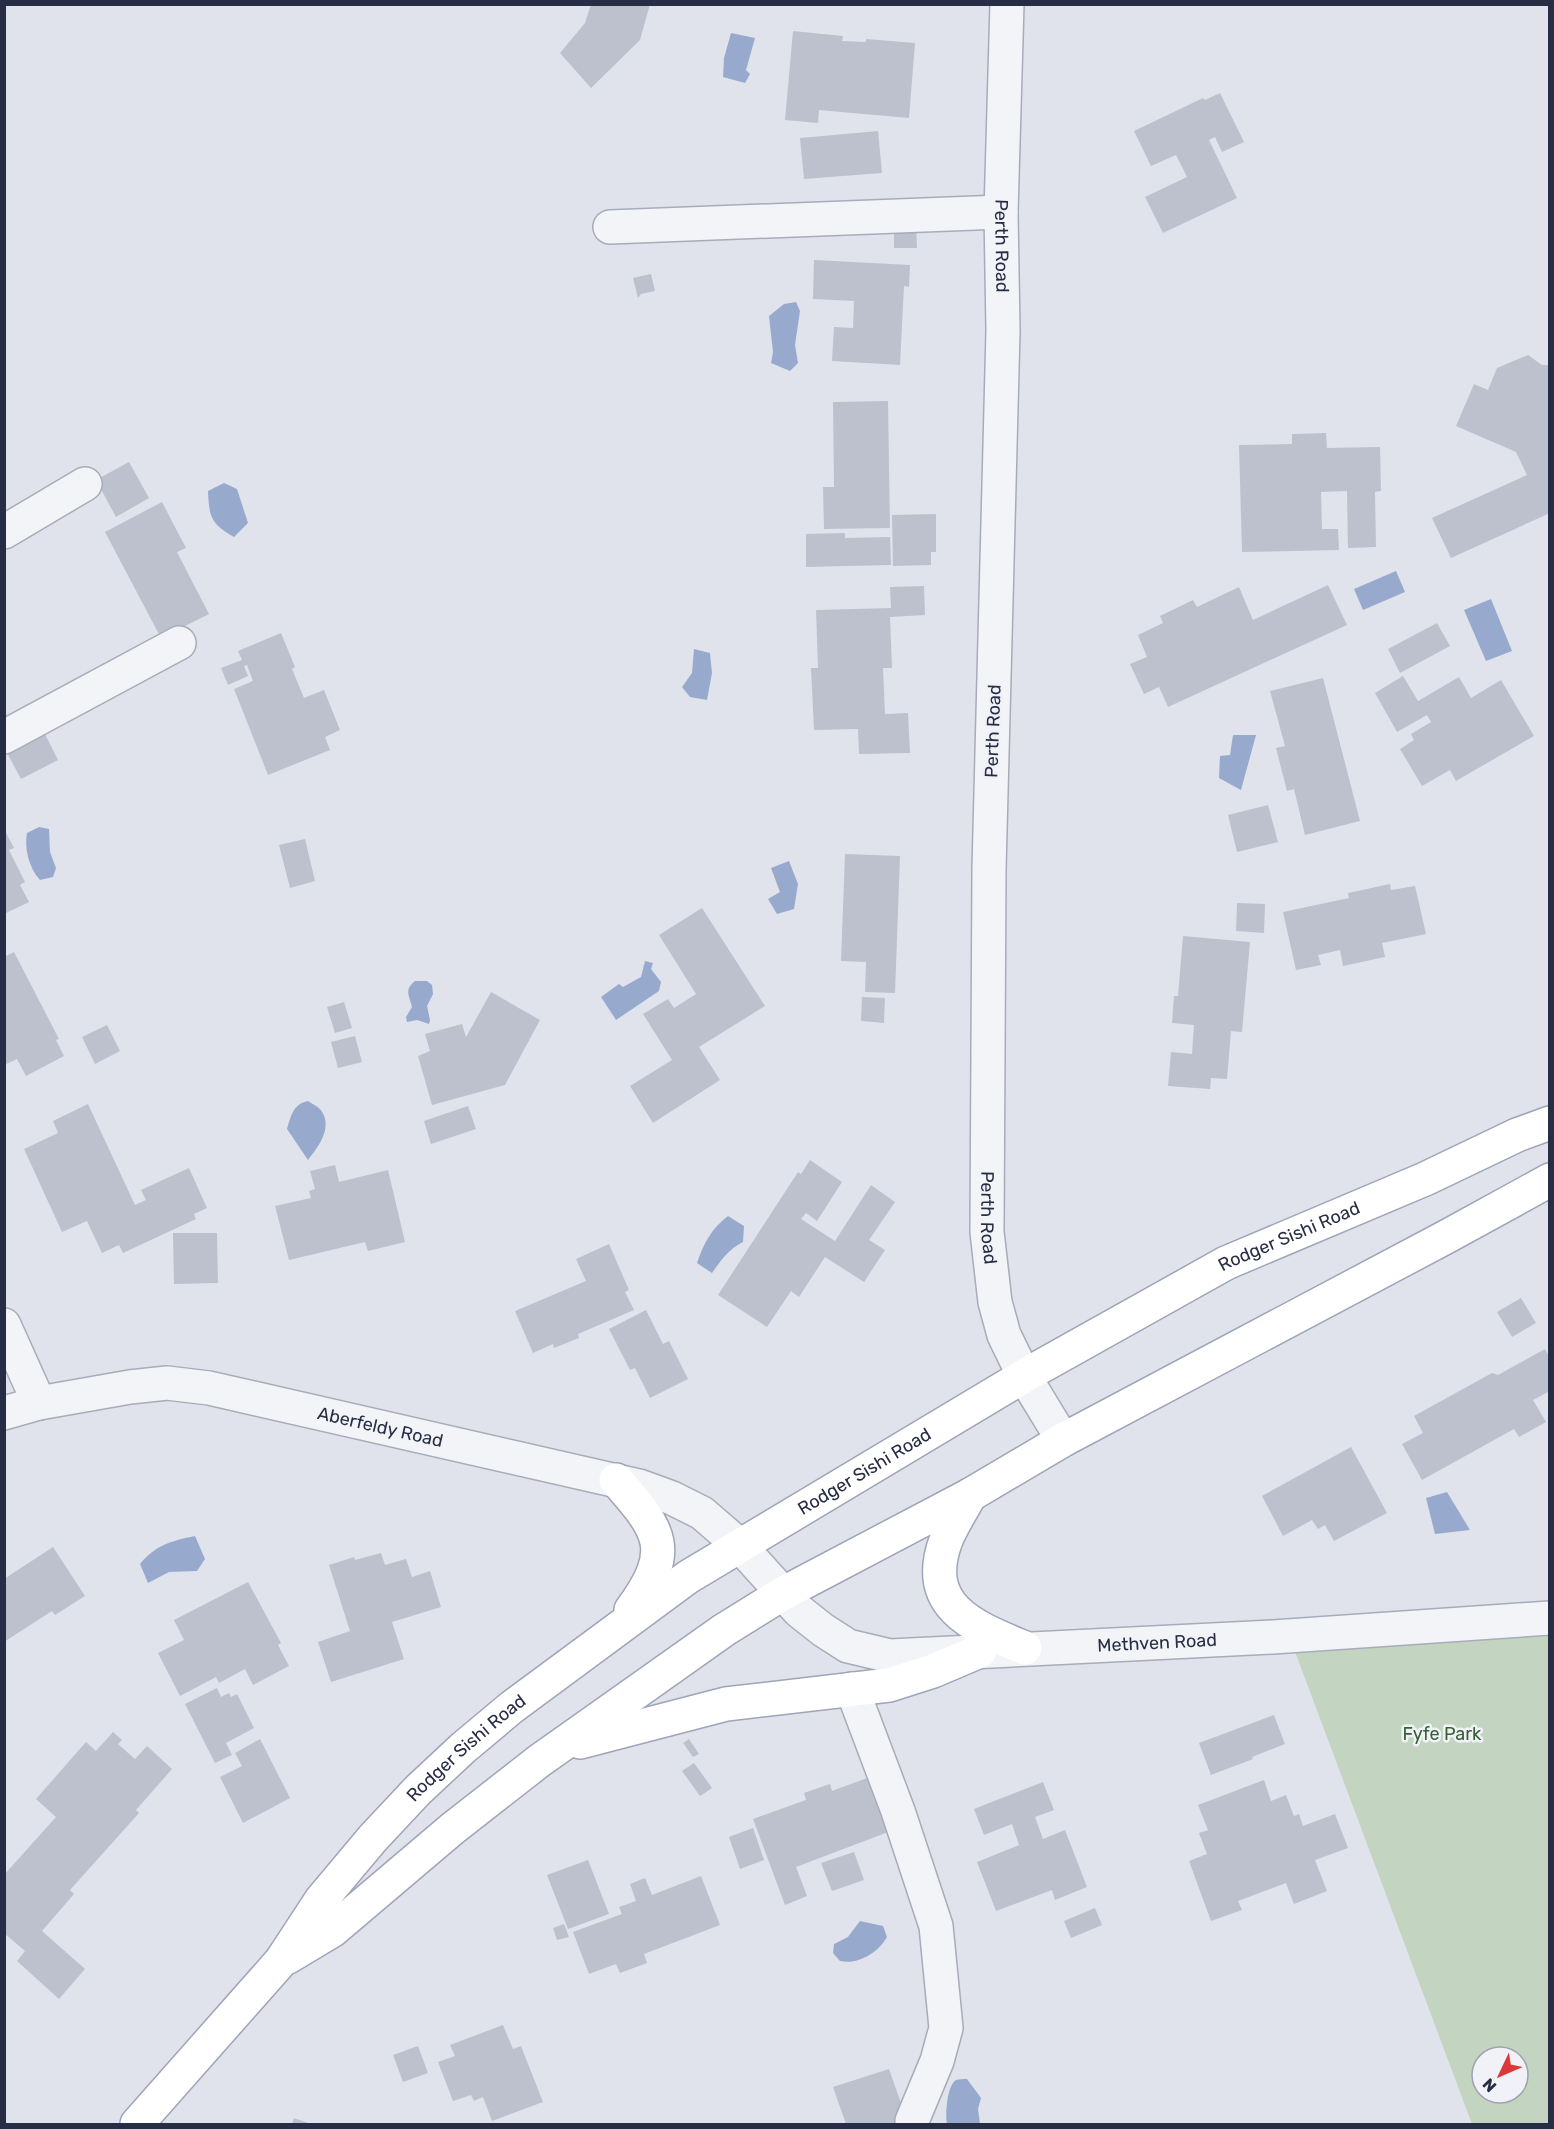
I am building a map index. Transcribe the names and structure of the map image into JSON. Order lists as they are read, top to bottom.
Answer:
{
  "streets": {
    "main road": ["Rodger Sishi Road"],
    "street": ["Perth Road", "Aberfeldy Road", "Methven Road"]
  },
  "crossings": [
    ["Perth Road", "Rodger Sishi Road"],
    ["Rodger Sishi Road", "Aberfeldy Road"],
    ["Rodger Sishi Road", "Methven Road"],
    ["Aberfeldy Road", "Methven Road"]
  ],
  "parks": ["Fyfe Park"],
  "north": "bottom left"
}
